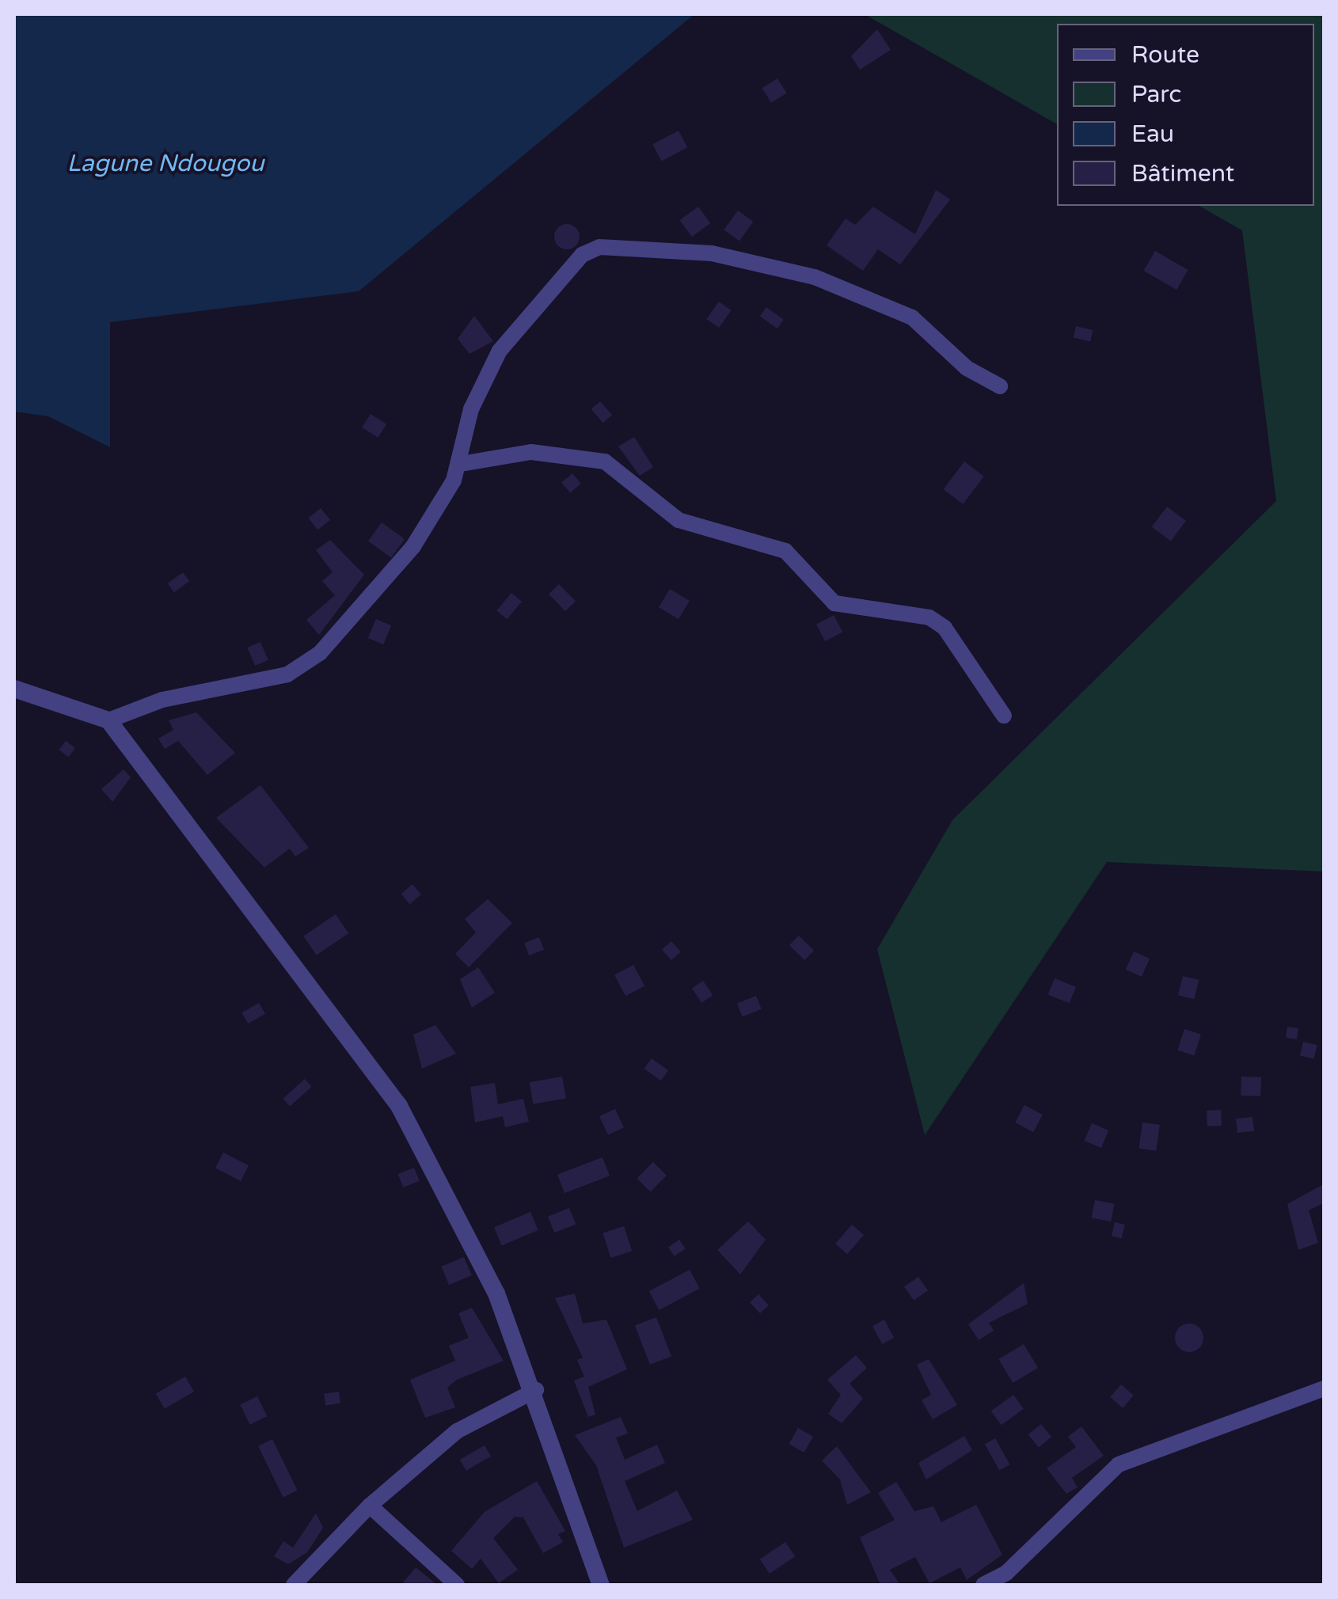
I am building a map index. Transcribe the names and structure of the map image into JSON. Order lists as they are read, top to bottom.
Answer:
{
  "water": ["Lagune Ndougou"],
  "legend": [
    "Route",
    "Parc",
    "Eau",
    "Bâtiment"
  ]
}
